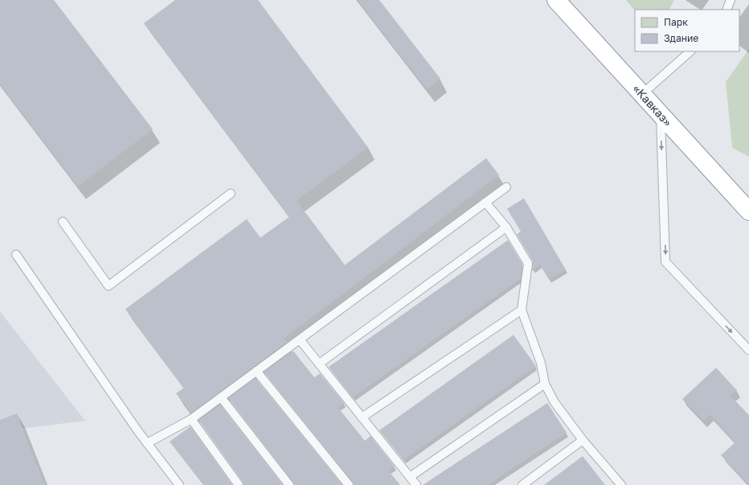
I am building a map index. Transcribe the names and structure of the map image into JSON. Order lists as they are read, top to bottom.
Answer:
{
  "streets": {
    "highway": ["«Кавказ»"]
  },
  "legend": ["Парк", "Здание"]
}
